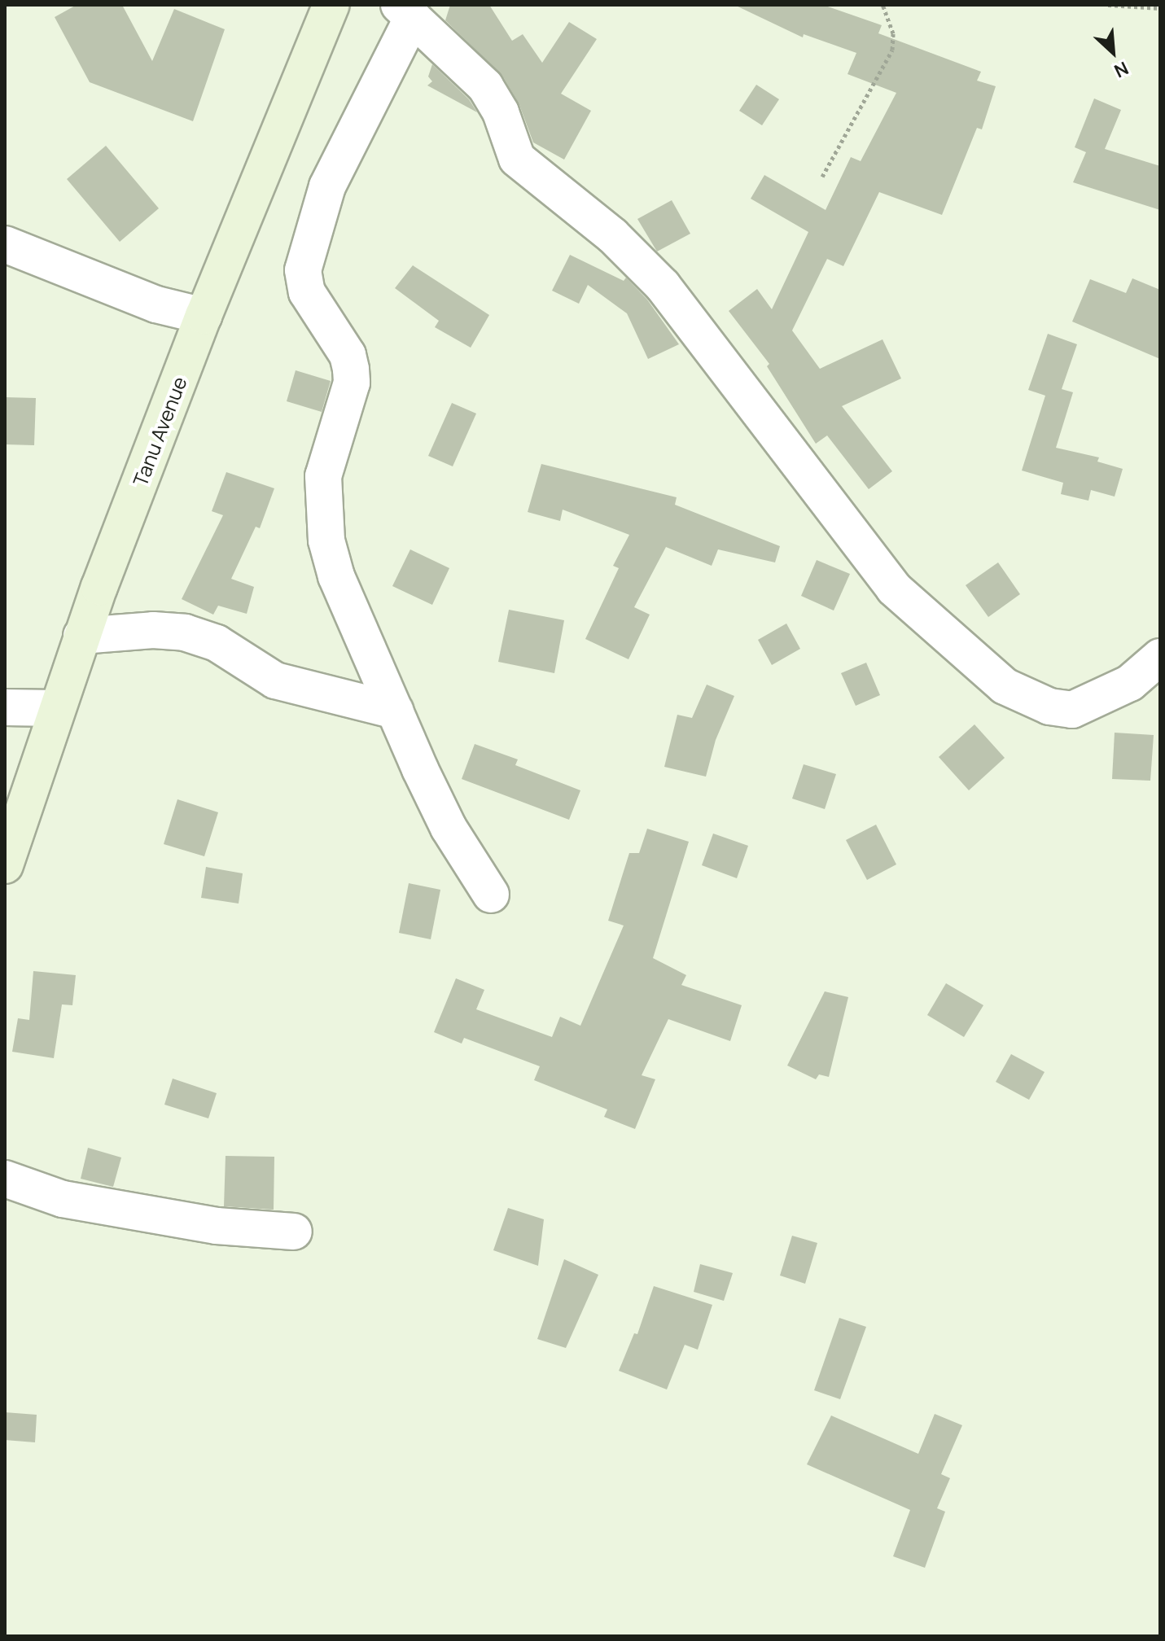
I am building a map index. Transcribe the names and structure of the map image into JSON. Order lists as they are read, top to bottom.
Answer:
{
  "streets": {
    "street": ["Tanu Avenue"]
  },
  "north": "bottom right"
}
